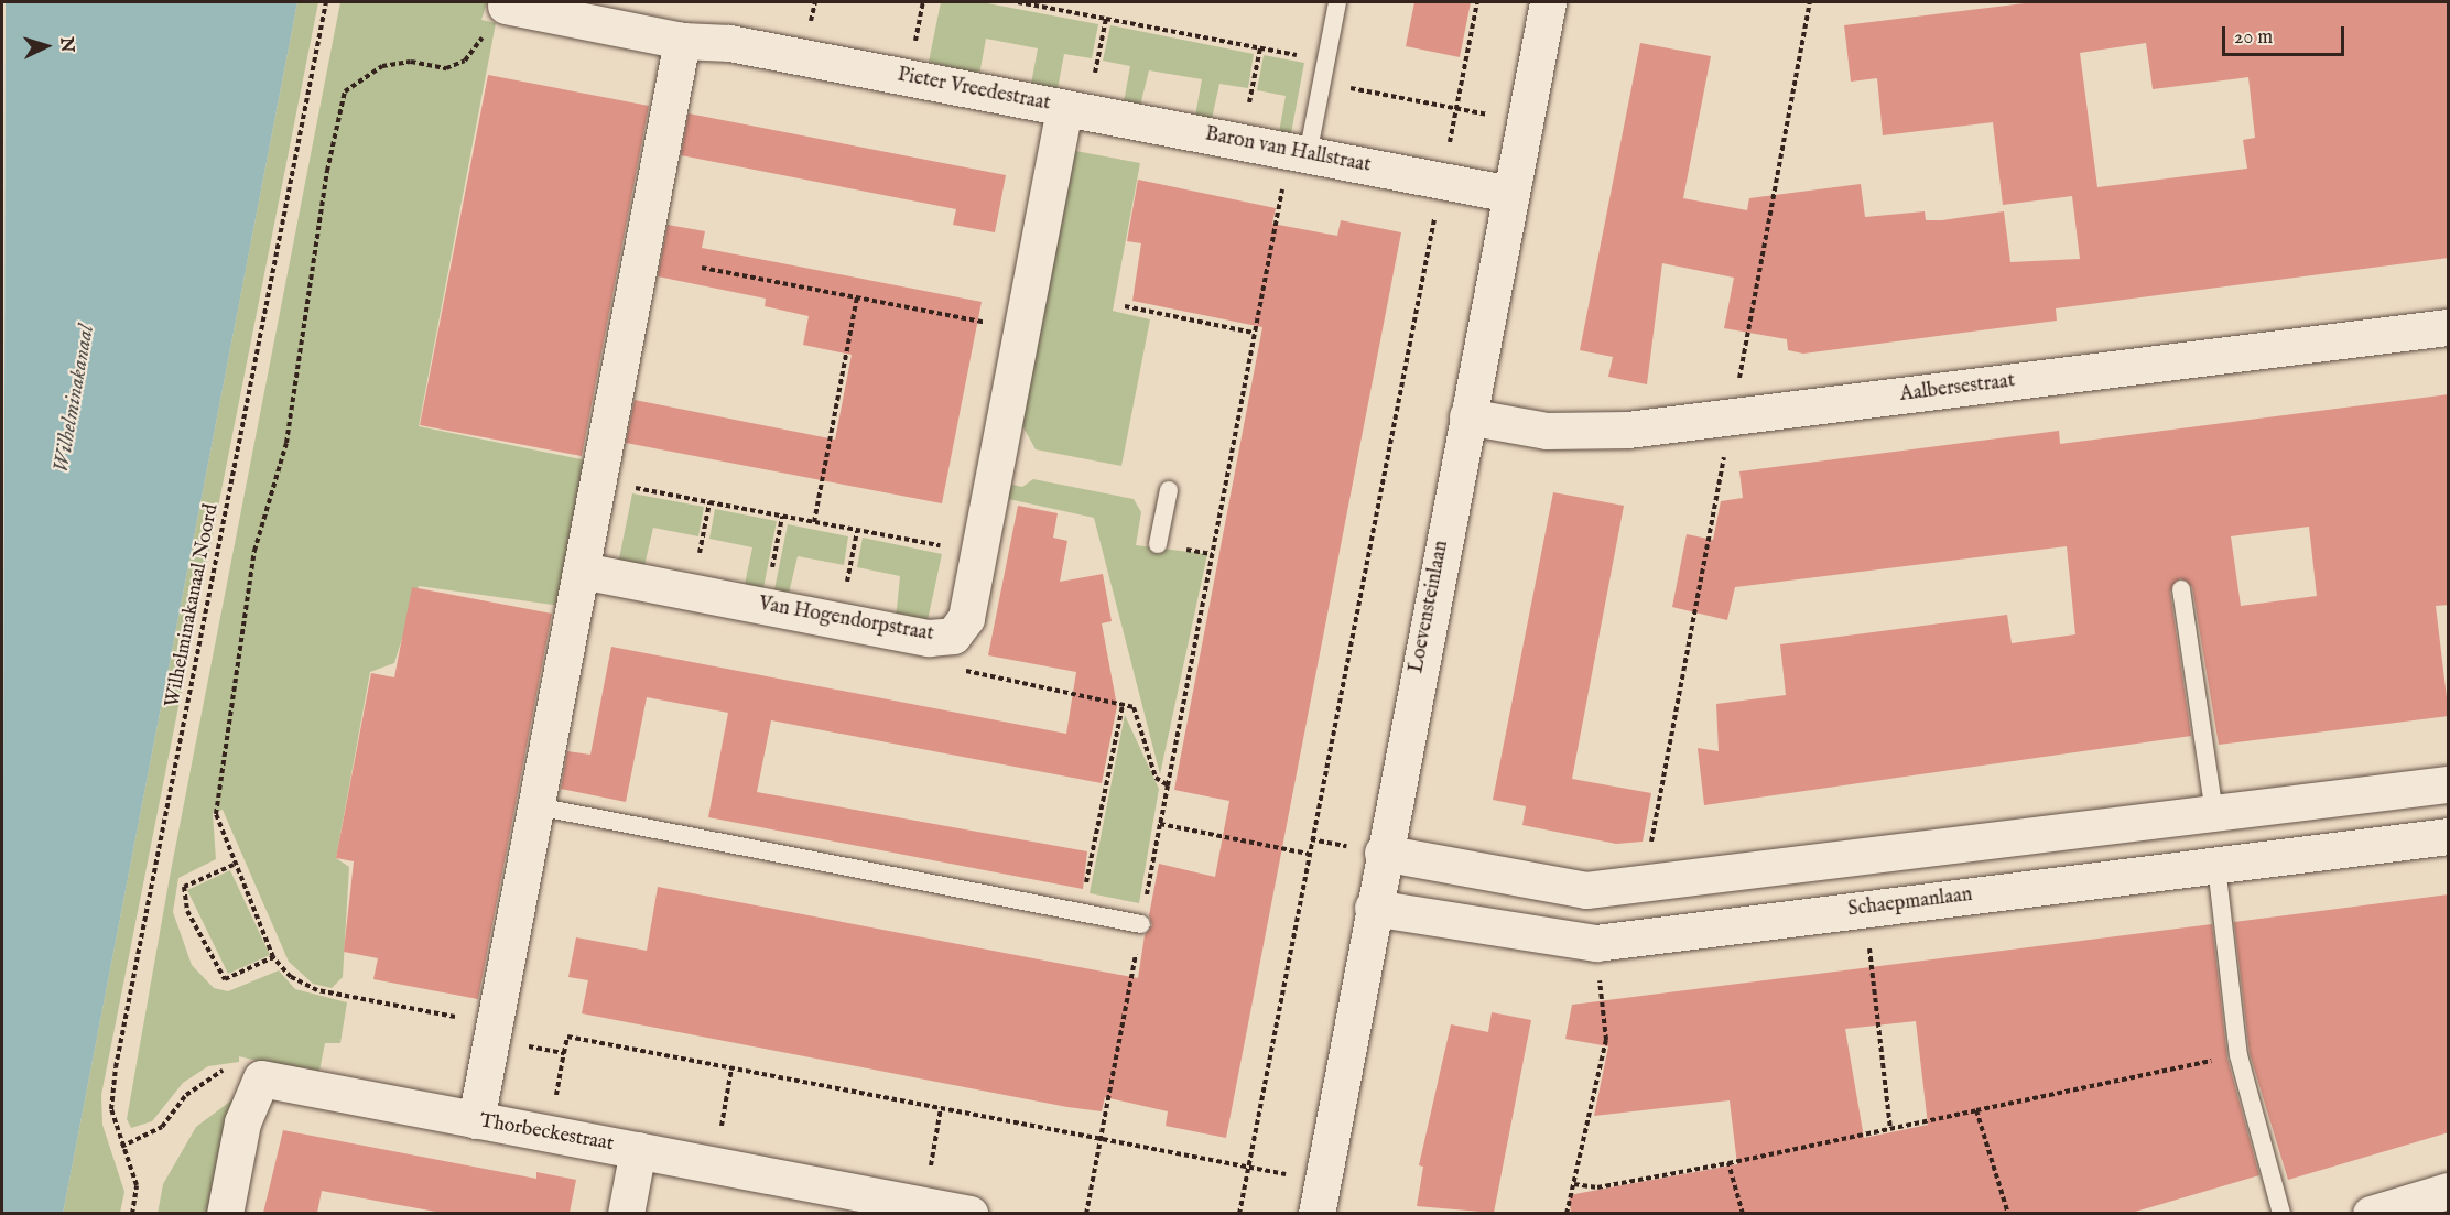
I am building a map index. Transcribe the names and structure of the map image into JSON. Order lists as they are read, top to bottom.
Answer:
{
  "streets": {
    "street": [
      "Pieter Vreedestraat",
      "Baron van Hallstraat",
      "Aalbersestraat",
      "Loevensteinlaan",
      "Van Hogendorpstraat",
      "Schaepmanlaan",
      "Thorbeckestraat"
    ],
    "path": ["Wilhelminakanaal Noord"]
  },
  "crossings": [
    ["Pieter Vreedestraat", "Baron van Hallstraat"],
    ["Pieter Vreedestraat", "Van Hogendorpstraat"],
    ["Baron van Hallstraat", "Loevensteinlaan"],
    ["Aalbersestraat", "Loevensteinlaan"],
    ["Loevensteinlaan", "Schaepmanlaan"]
  ],
  "water": ["Wilhelminakanaal"],
  "scale_bar": "20 m",
  "north": "right"
}
